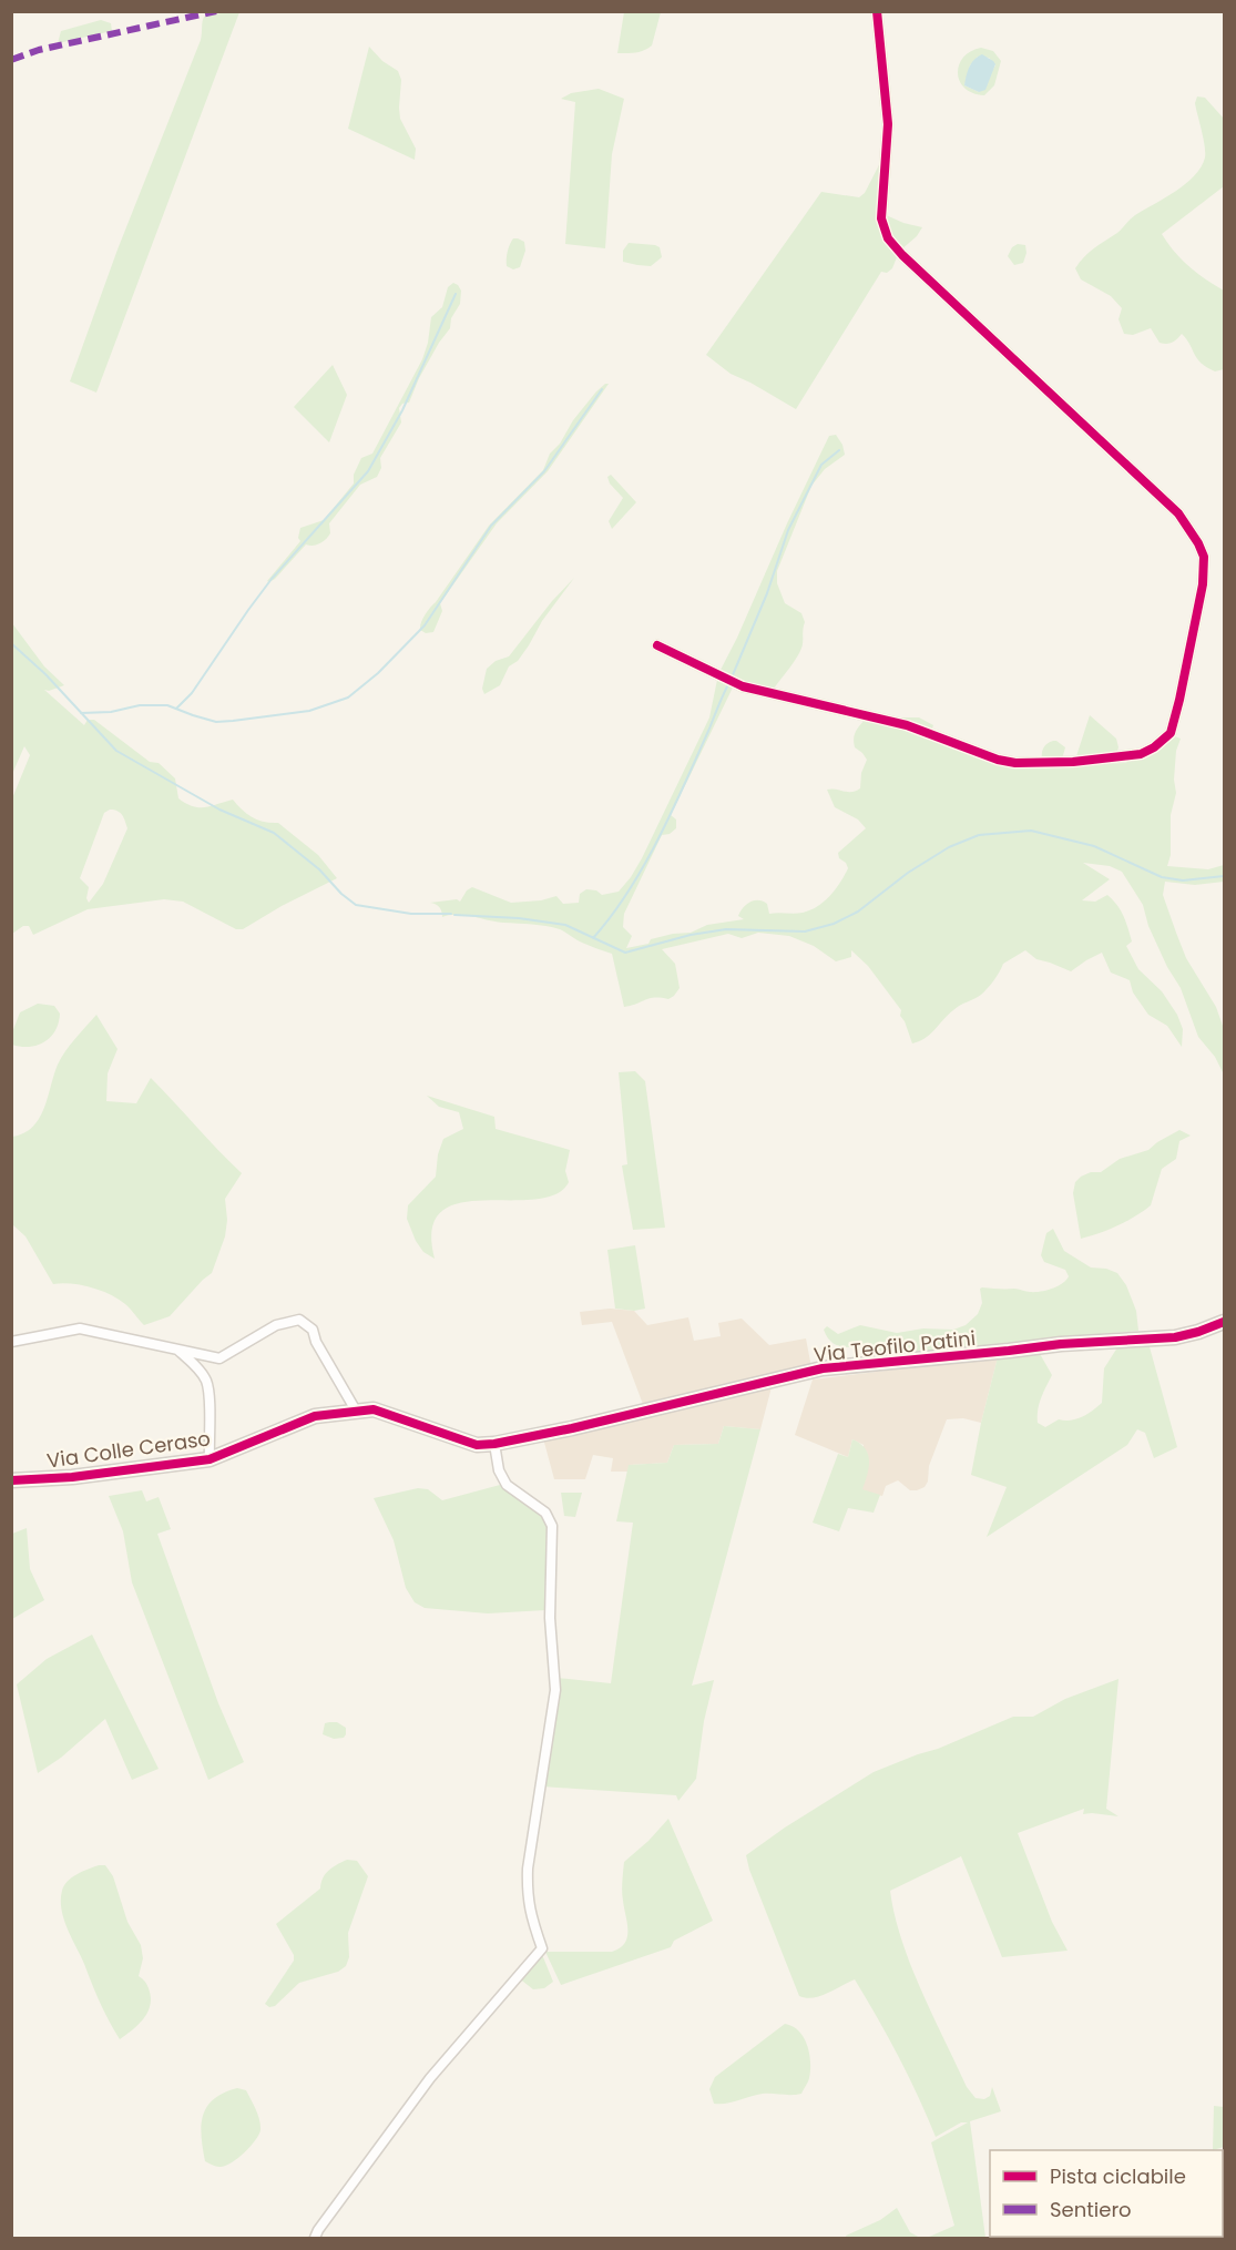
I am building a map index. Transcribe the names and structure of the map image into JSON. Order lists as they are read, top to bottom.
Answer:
{
  "streets": {
    "street": ["Via Teofilo Patini", "Via Colle Ceraso"]
  },
  "crossings": [
    ["Via Teofilo Patini", "Via Colle Ceraso"]
  ],
  "legend": ["Pista ciclabile", "Sentiero"]
}
